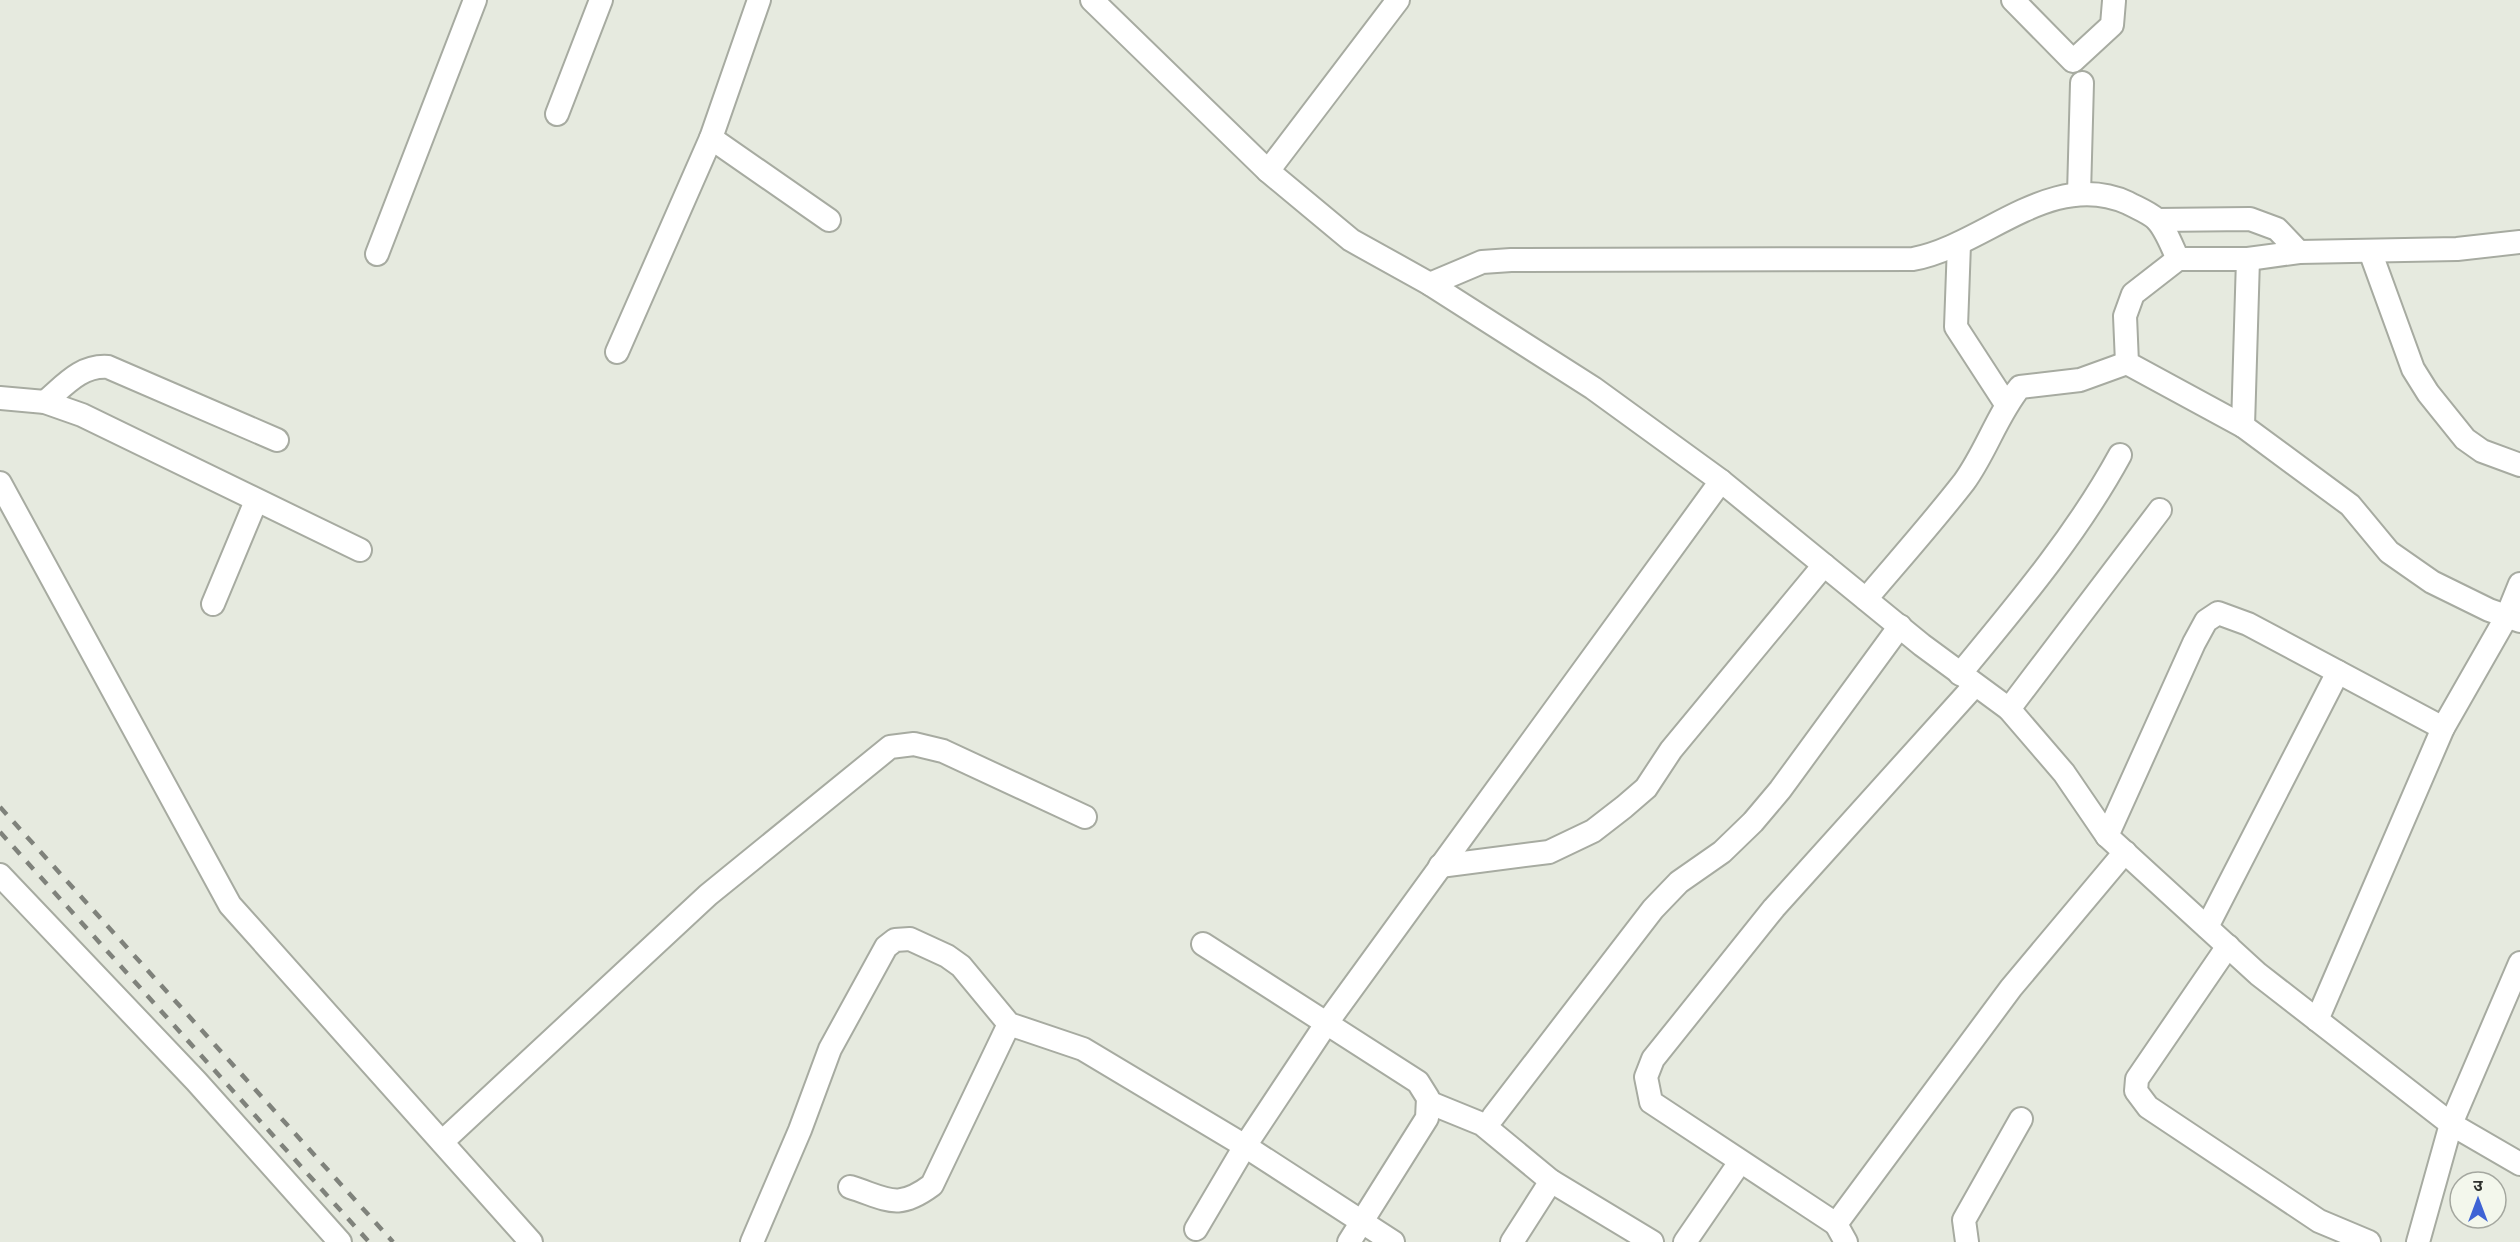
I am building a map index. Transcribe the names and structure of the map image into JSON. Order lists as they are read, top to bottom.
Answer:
{
  "north": "top"
}
